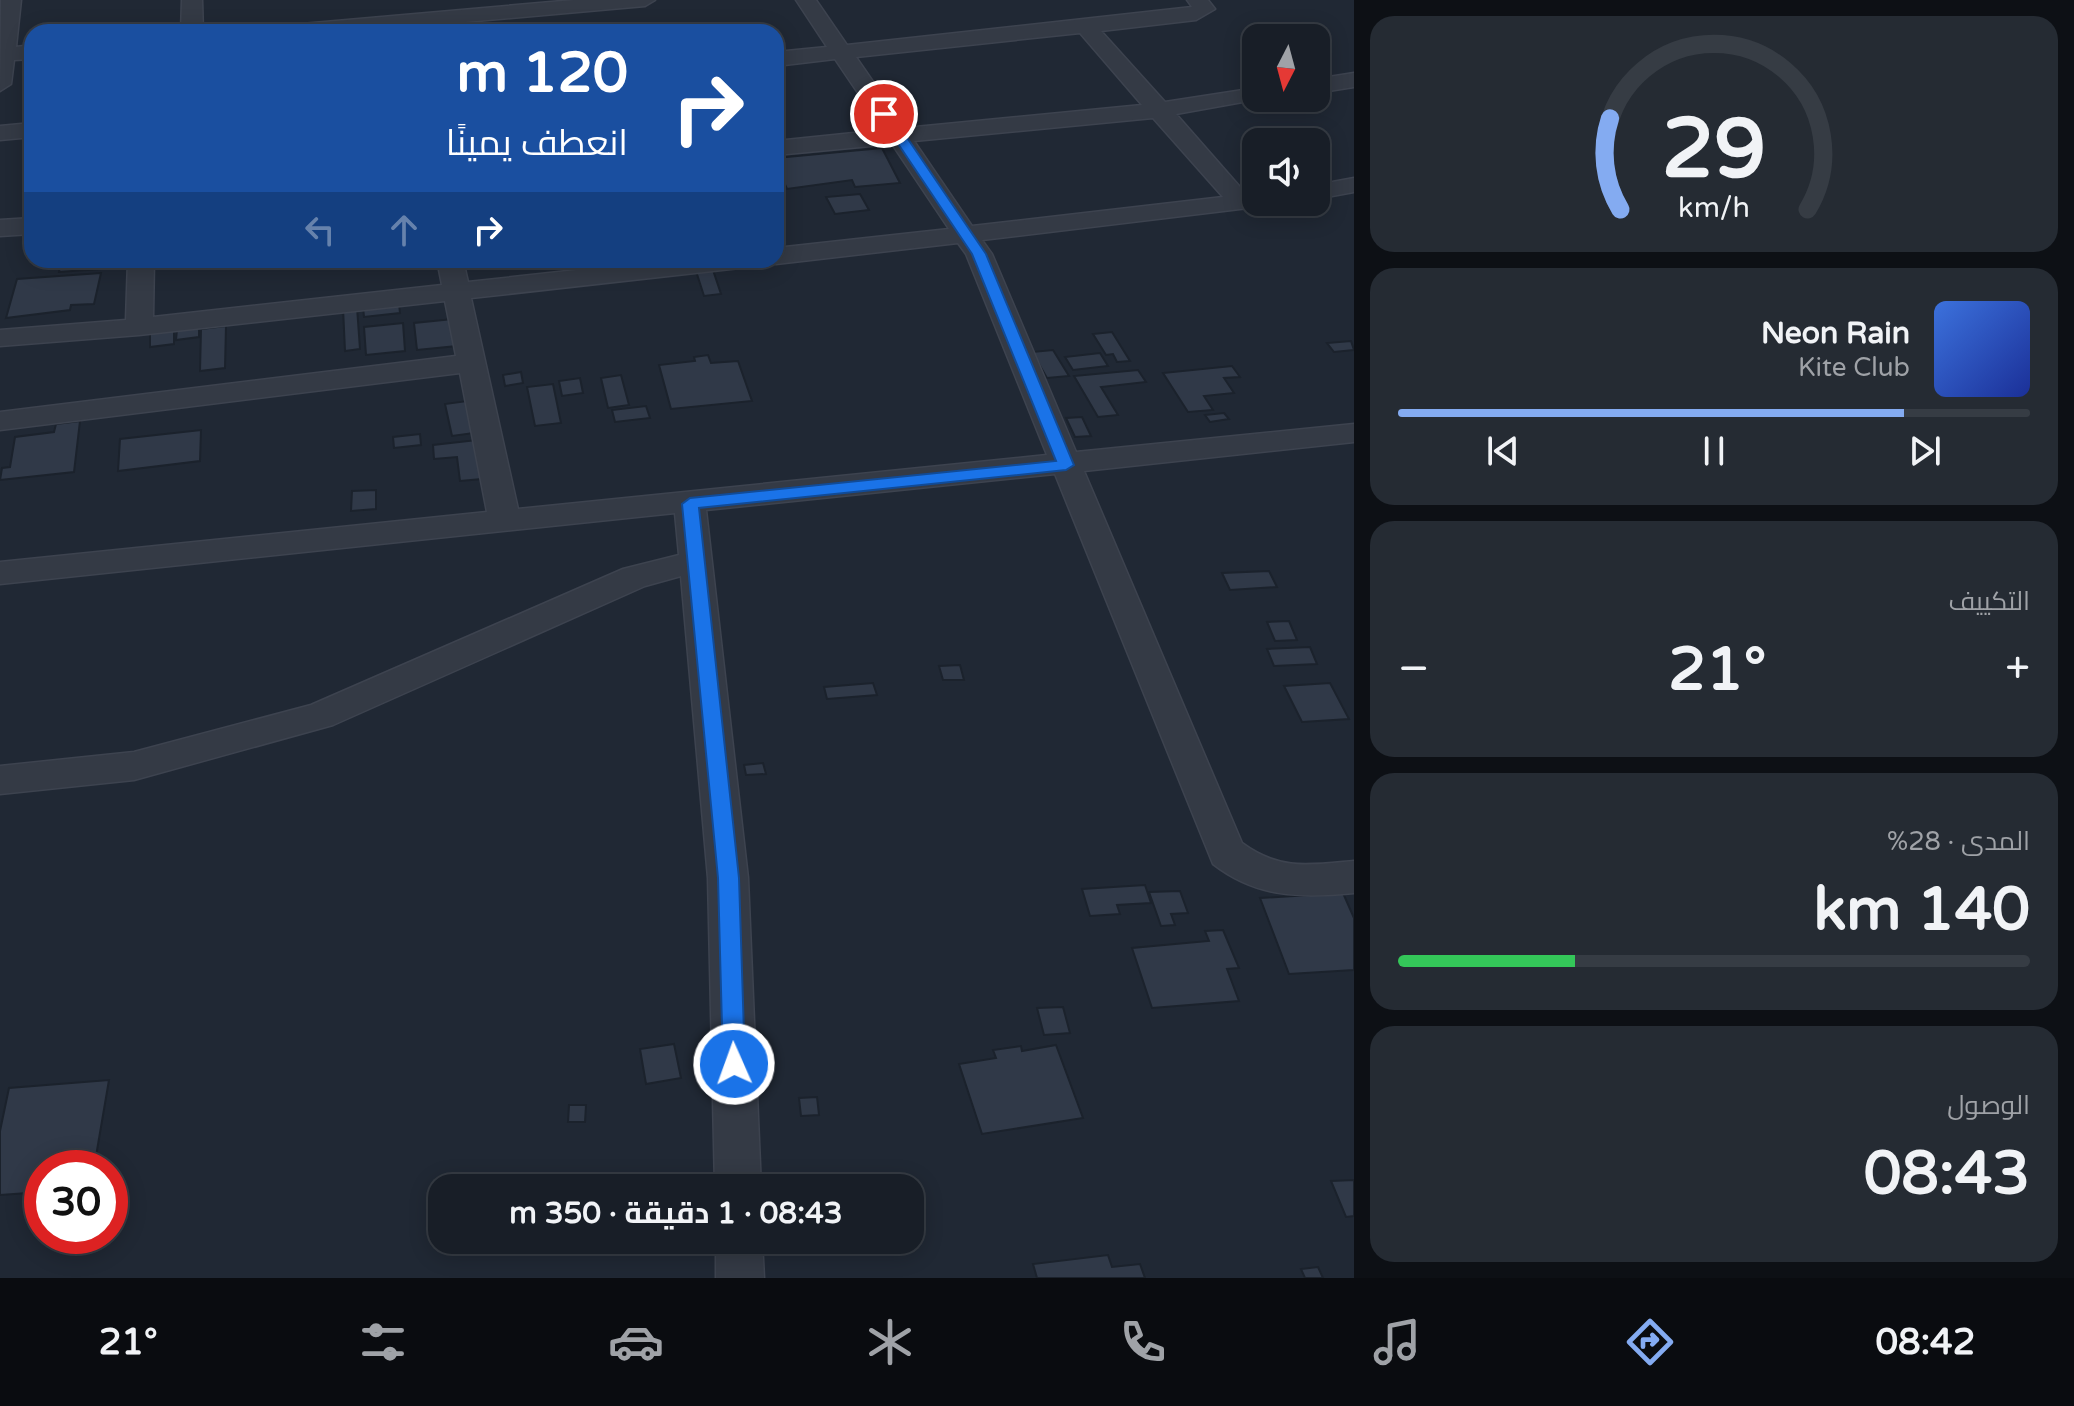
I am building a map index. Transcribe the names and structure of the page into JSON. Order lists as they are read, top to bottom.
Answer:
{
  "north": "bottom",
  "page": {
    "turn": ["120 m", "انعطف يمينًا"],
    "song": ["Neon Rain", "Kite Club"],
    "tile": [
      "التكييف",
      ["المدى · 28%", "140 km"],
      ["الوصول", "08:43"]
    ],
    "heat": ["−", "21°", "+"],
    "limit": "30",
    "trip": "08:43 · 1 دقيقة · 350 m",
    "tabs": ["08:42", "21°"],
    "gauge": ["29", "km/h"]
  }
}
